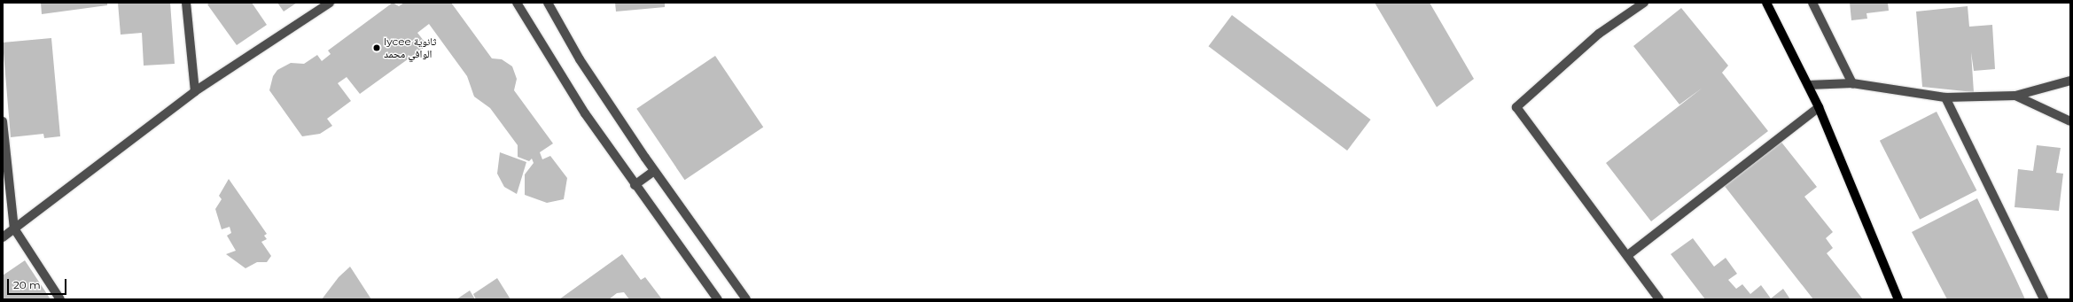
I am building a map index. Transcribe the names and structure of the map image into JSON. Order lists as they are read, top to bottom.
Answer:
{
  "places": ["lycee ثانوية الوافي محمد"],
  "scale_bar": "20 m"
}
